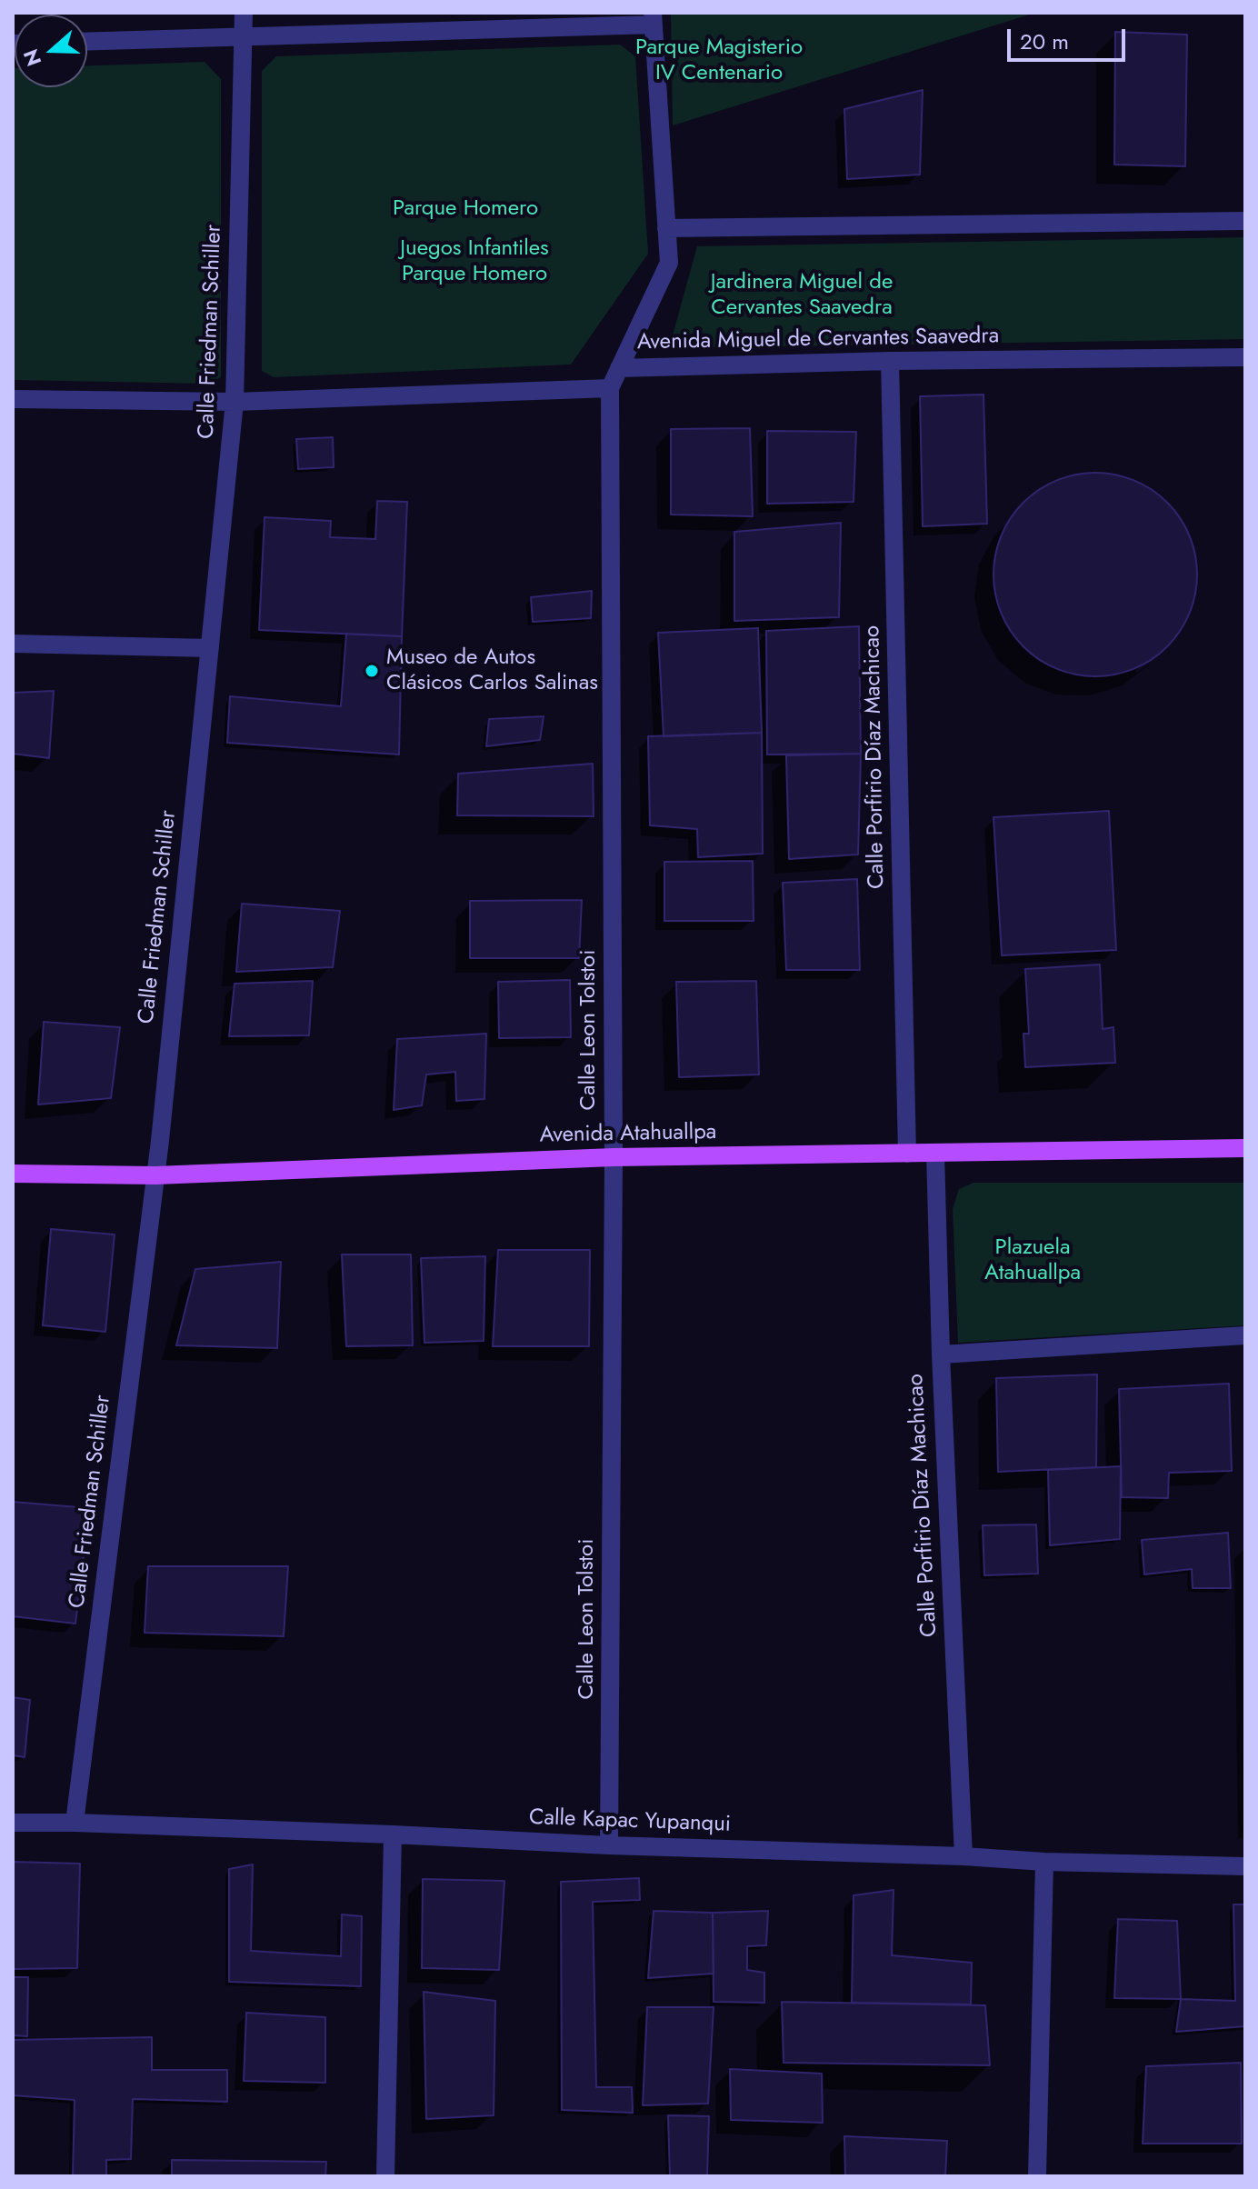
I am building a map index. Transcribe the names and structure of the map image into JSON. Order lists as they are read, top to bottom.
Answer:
{
  "streets": {
    "main road": ["Avenida Atahuallpa"],
    "street": [
      "Calle Friedman Schiller",
      "Avenida Miguel de Cervantes Saavedra",
      "Calle Porfirio Díaz Machicao",
      "Calle Leon Tolstoi",
      "Calle Kapac Yupanqui"
    ]
  },
  "crossings": [
    ["Calle Friedman Schiller", "Avenida Atahuallpa"],
    ["Calle Friedman Schiller", "Calle Kapac Yupanqui"],
    ["Avenida Miguel de Cervantes Saavedra", "Calle Porfirio Díaz Machicao"],
    ["Avenida Miguel de Cervantes Saavedra", "Calle Leon Tolstoi"],
    ["Calle Porfirio Díaz Machicao", "Avenida Atahuallpa"],
    ["Calle Porfirio Díaz Machicao", "Calle Kapac Yupanqui"],
    ["Calle Leon Tolstoi", "Avenida Atahuallpa"],
    ["Calle Leon Tolstoi", "Calle Kapac Yupanqui"]
  ],
  "parks": [
    "Parque Magisterio IV Centenario",
    "Parque Homero",
    "Juegos Infantiles Parque Homero",
    "Jardinera Miguel de Cervantes Saavedra",
    "Plazuela Atahuallpa"
  ],
  "places": ["Museo de Autos Clásicos Carlos Salinas"],
  "scale_bar": "20 m",
  "north": "left"
}
